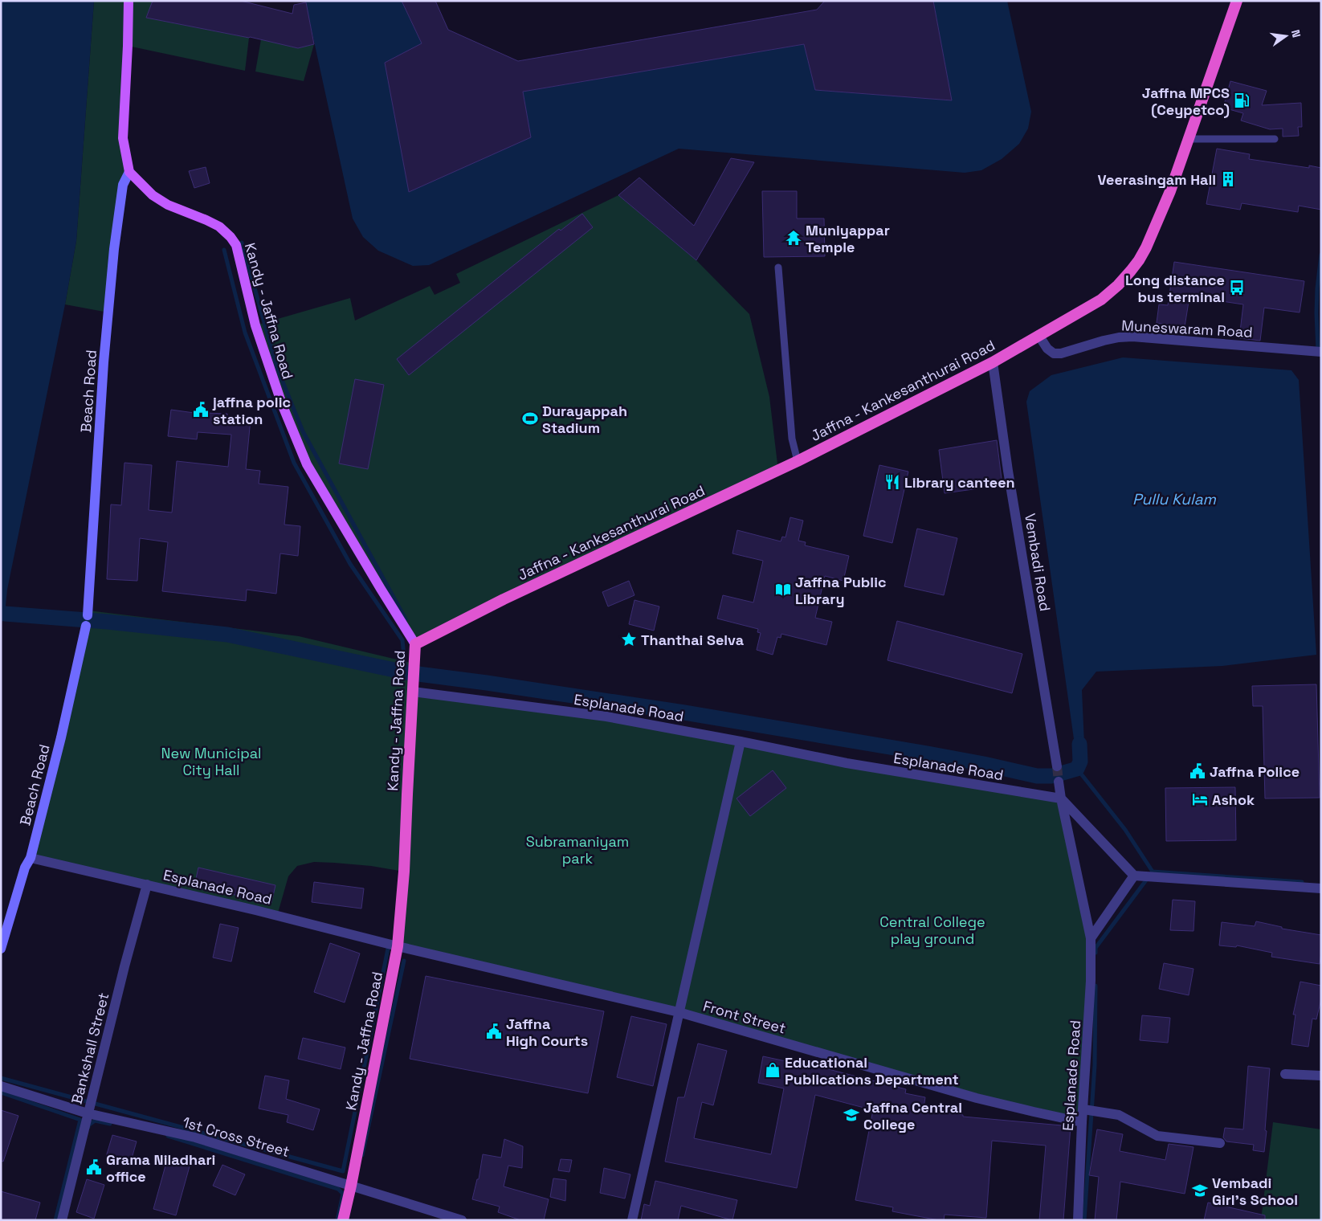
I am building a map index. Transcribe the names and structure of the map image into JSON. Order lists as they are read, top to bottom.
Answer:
{
  "streets": {
    "highway": ["Kandy - Jaffna Road", "Jaffna - Kankesanthurai Road"],
    "main road": ["Beach Road"],
    "street": [
      "Muneswaram Road",
      "Vembadi Road",
      "Esplanade Road",
      "Front Street",
      "Bankshall Street",
      "1st Cross Street"
    ]
  },
  "crossings": [
    ["Kandy - Jaffna Road", "Jaffna - Kankesanthurai Road"],
    ["Kandy - Jaffna Road", "Beach Road"],
    ["Kandy - Jaffna Road", "Esplanade Road"],
    ["Kandy - Jaffna Road", "Front Street"],
    ["Kandy - Jaffna Road", "1st Cross Street"],
    ["Muneswaram Road", "Jaffna - Kankesanthurai Road"],
    ["Jaffna - Kankesanthurai Road", "Vembadi Road"],
    ["Beach Road", "Esplanade Road"],
    ["Esplanade Road", "Front Street"],
    ["Esplanade Road", "Bankshall Street"],
    ["Bankshall Street", "1st Cross Street"]
  ],
  "water": ["Pullu Kulam"],
  "parks": ["New Municipal City Hall", "Subramaniyam park", "Central College play ground"],
  "places": {
    "fuel station": ["Jaffna MPCS (Ceypetco)"],
    "building": ["Veerasingam Hall"],
    "temple": ["Muniyappar Temple"],
    "bus stop": ["Long distance bus terminal"],
    "public building": [
      "jaffna polic station",
      "Jaffna Police",
      "Jaffna High Courts",
      "Grama Niladhari office"
    ],
    "sports": ["Durayappah Stadium"],
    "restaurant": ["Library canteen"],
    "library": ["Jaffna Public Library"],
    "place": ["Thanthai Selva"],
    "hotel": ["Ashok"],
    "shop": ["Educational Publications Department"],
    "school or university": ["Jaffna Central College", "Vembadi Girl's School"]
  },
  "north": "right"
}
